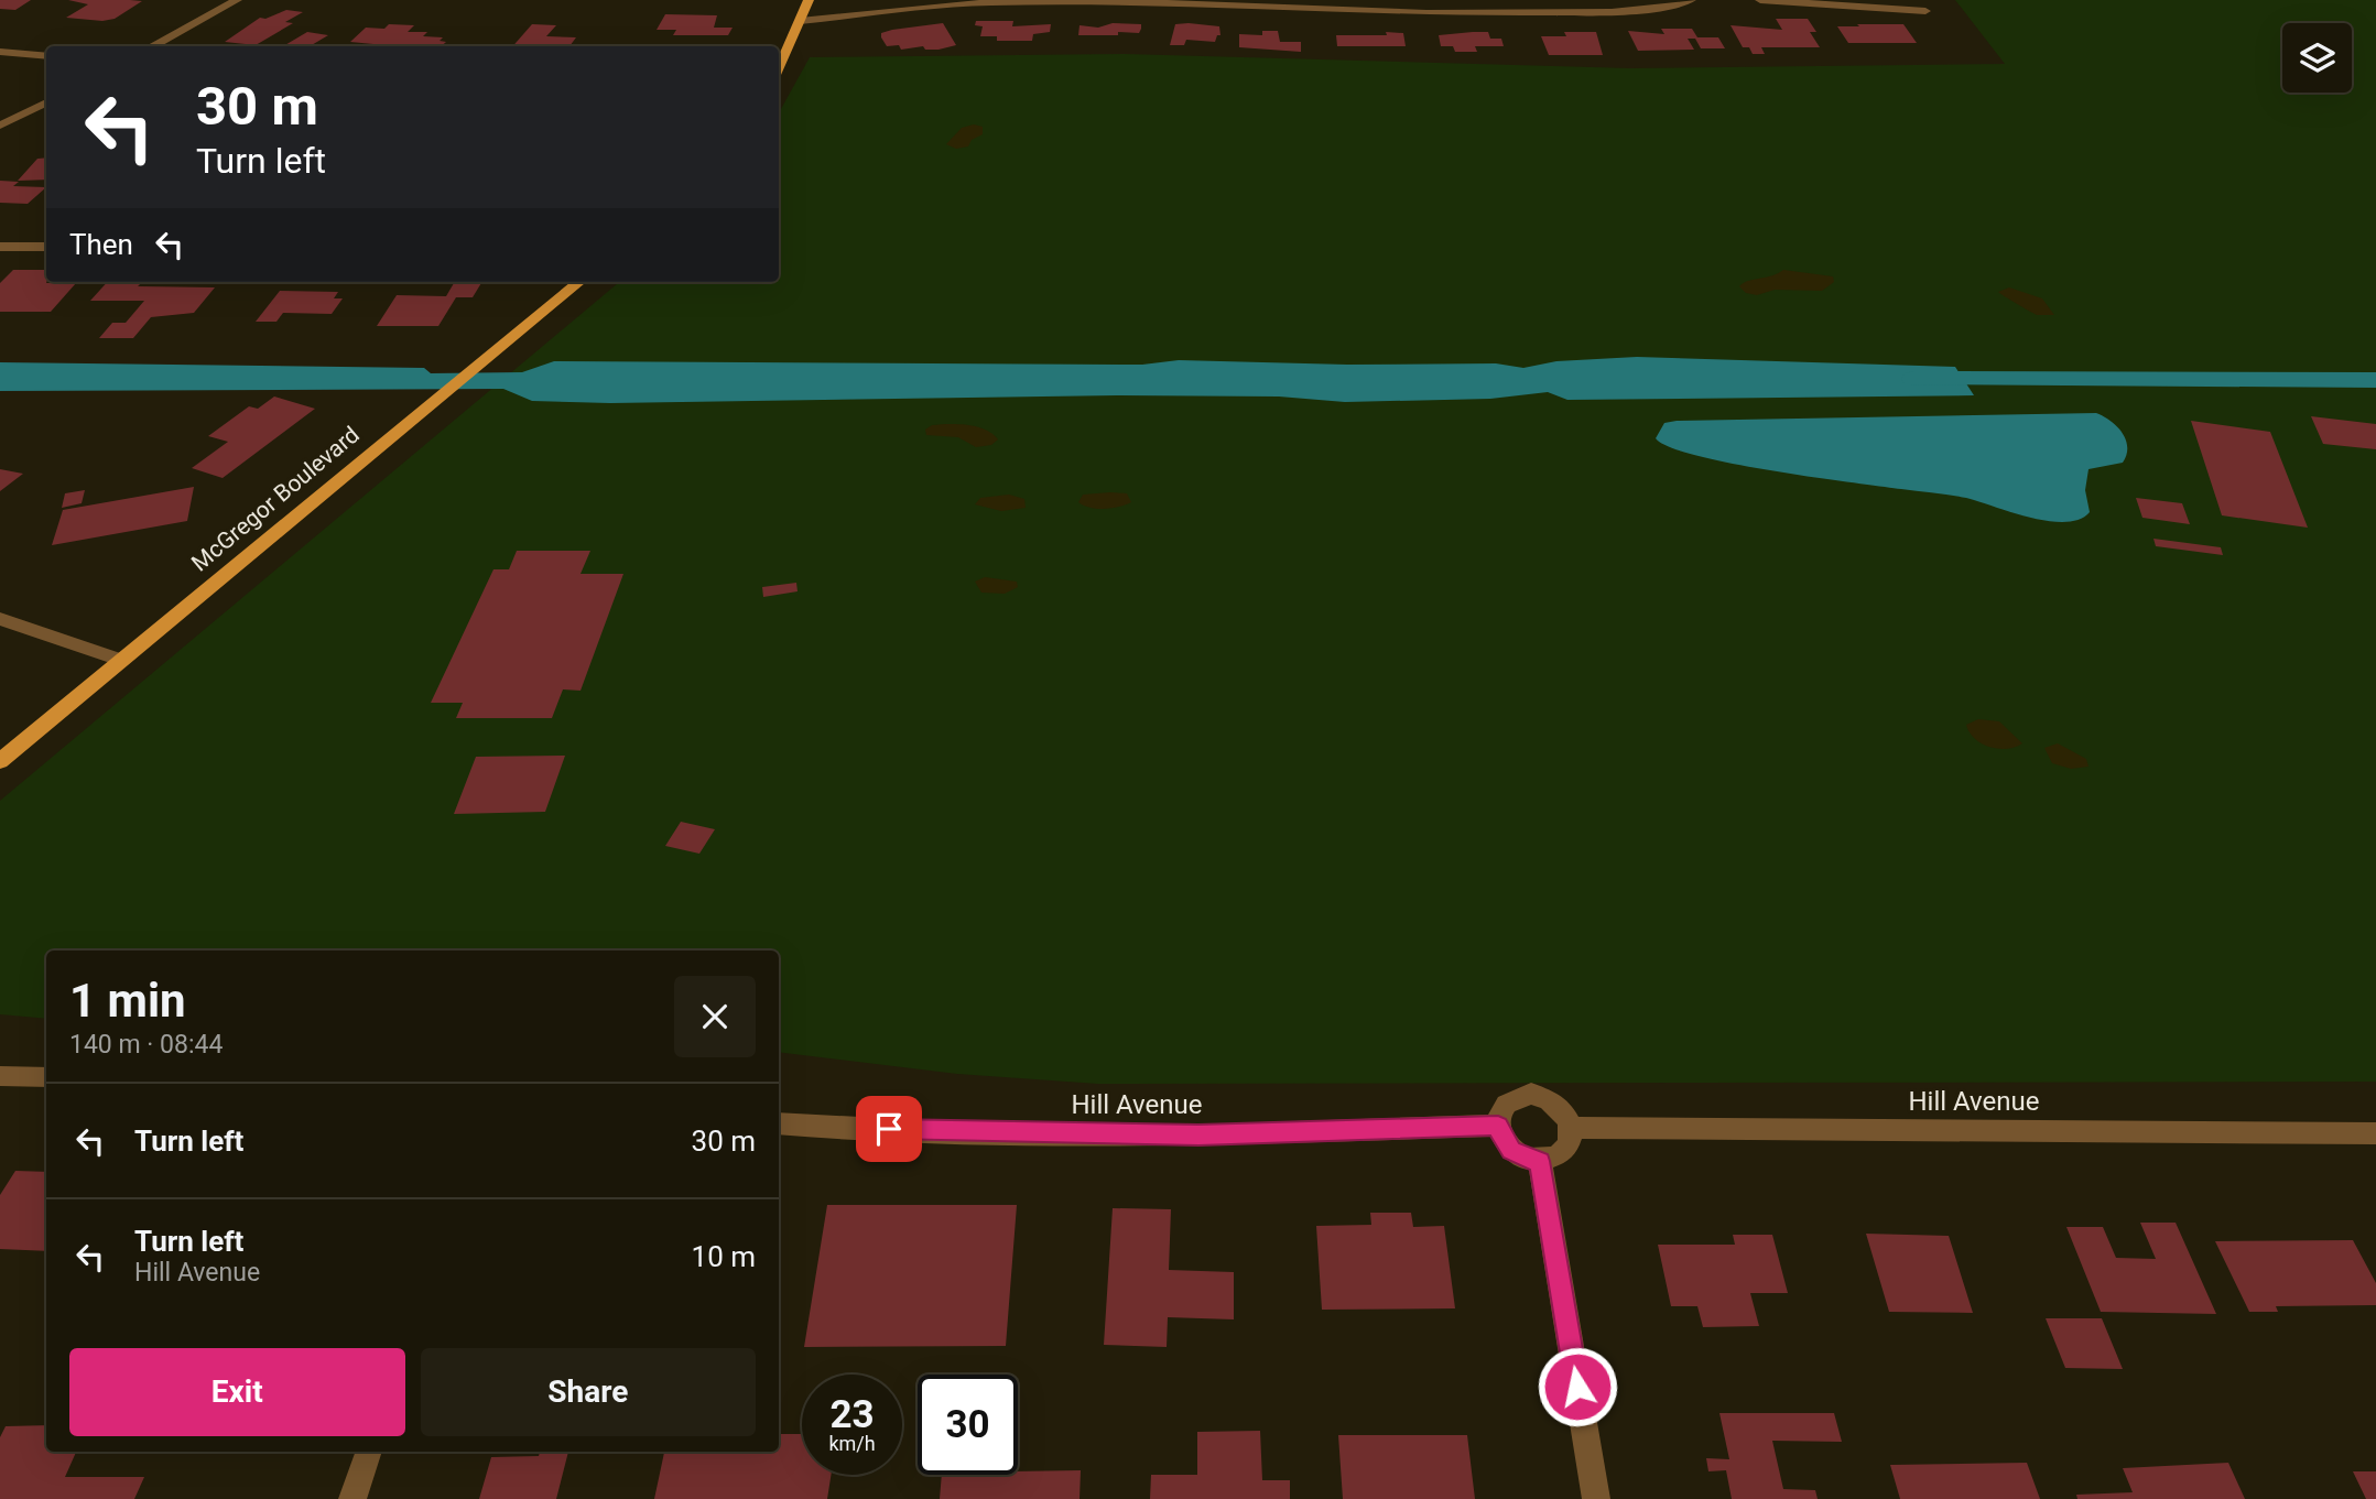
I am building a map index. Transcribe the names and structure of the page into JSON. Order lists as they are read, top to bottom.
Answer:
{
  "streets": {
    "main road": ["McGregor Boulevard"],
    "street": ["Hill Avenue"]
  },
  "page": {
    "turn": ["30 m", "Turn left"],
    "then": "Then",
    "heading": ["1 min", "140 m · 08:44"],
    "list": [
      {
        "name": "Turn left",
        "value": "30 m"
      },
      {
        "name": "Turn left",
        "note": "Hill Avenue",
        "value": "10 m"
      }
    ],
    "buttons": ["Exit", "Share"],
    "speed": "23 km/h",
    "limit": "30"
  }
}
